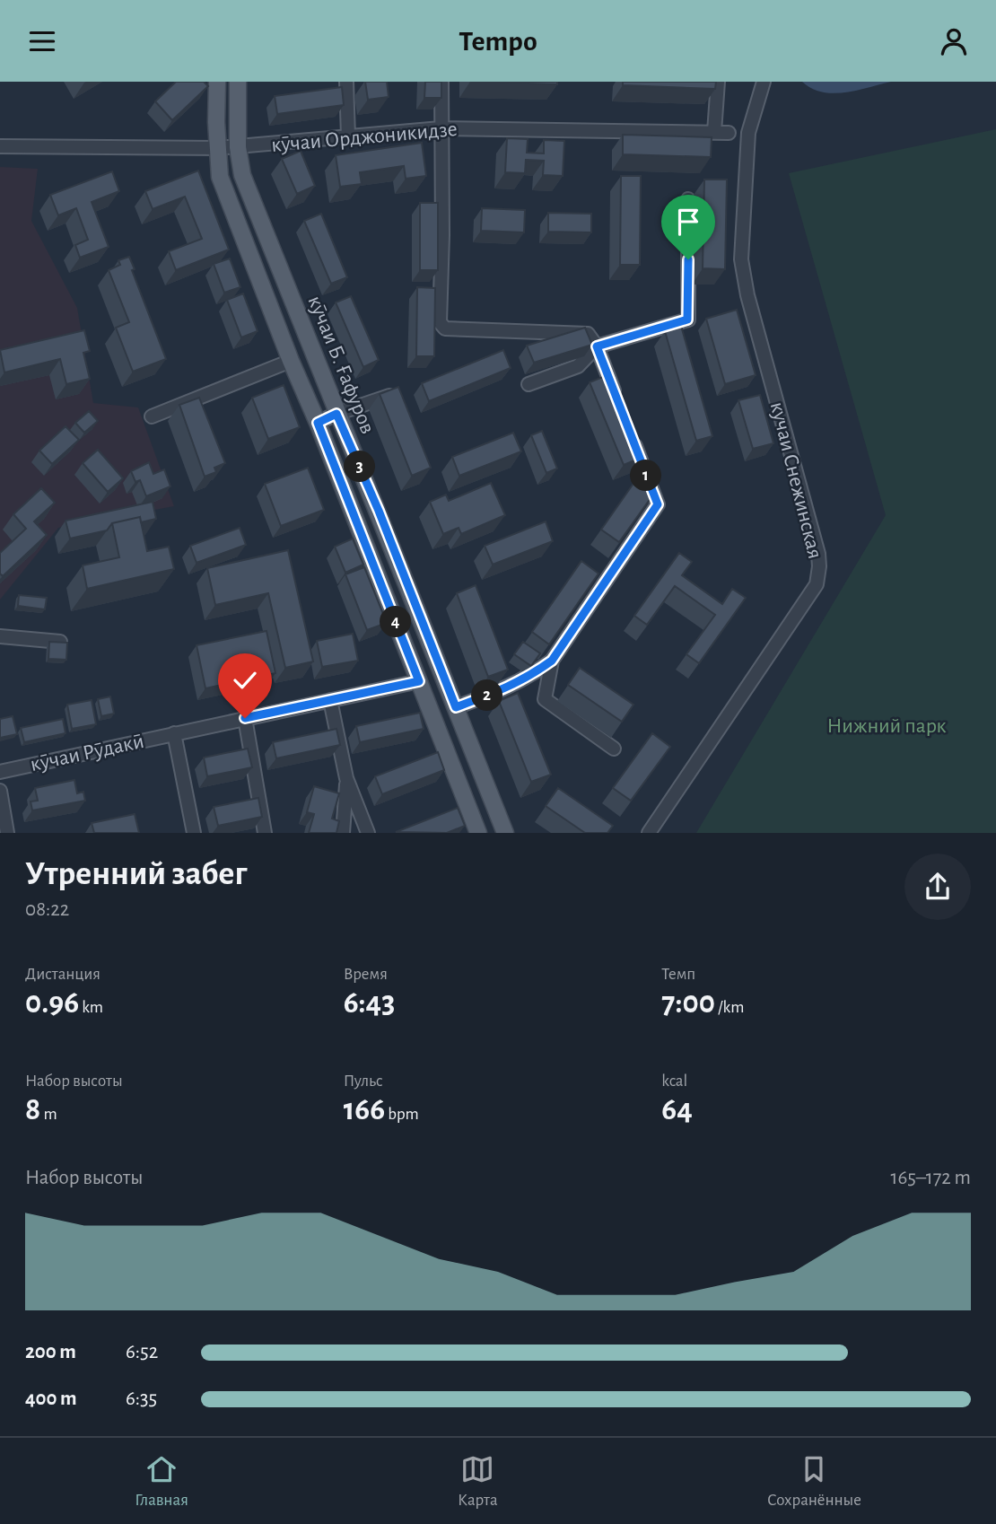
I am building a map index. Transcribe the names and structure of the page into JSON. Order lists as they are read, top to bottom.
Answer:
{
  "streets": {
    "main road": ["кӯчаи Б. Ғафуров"],
    "street": ["кӯчаи Орджоникидзе", "кучаи Снежинская", "кӯчаи Рӯдакӣ"]
  },
  "crossings": [
    ["кӯчаи Орджоникидзе", "кӯчаи Б. Ғафуров"],
    ["кӯчаи Б. Ғафуров", "кӯчаи Рӯдакӣ"]
  ],
  "parks": ["Нижний парк"],
  "page": {
    "header": "Tempo",
    "pins": [
      "3",
      "1",
      "4",
      "2"
    ],
    "heading": ["Утренний забег", "08:22"],
    "stats": [
      ["Дистанция", "0.96 km"],
      ["Время", "6:43"],
      ["Темп", "7:00 /km"],
      ["Набор высоты", "8 m"],
      ["Пульс", "166 bpm"],
      ["kcal", "64"]
    ],
    "chart": ["Набор высоты", "165–172 m"],
    "list": [
      {
        "name": "200 m",
        "note": "6:52"
      },
      {
        "name": "400 m",
        "note": "6:35"
      }
    ],
    "tabs": ["Главная", "Карта", "Сохранённые"]
  }
}
